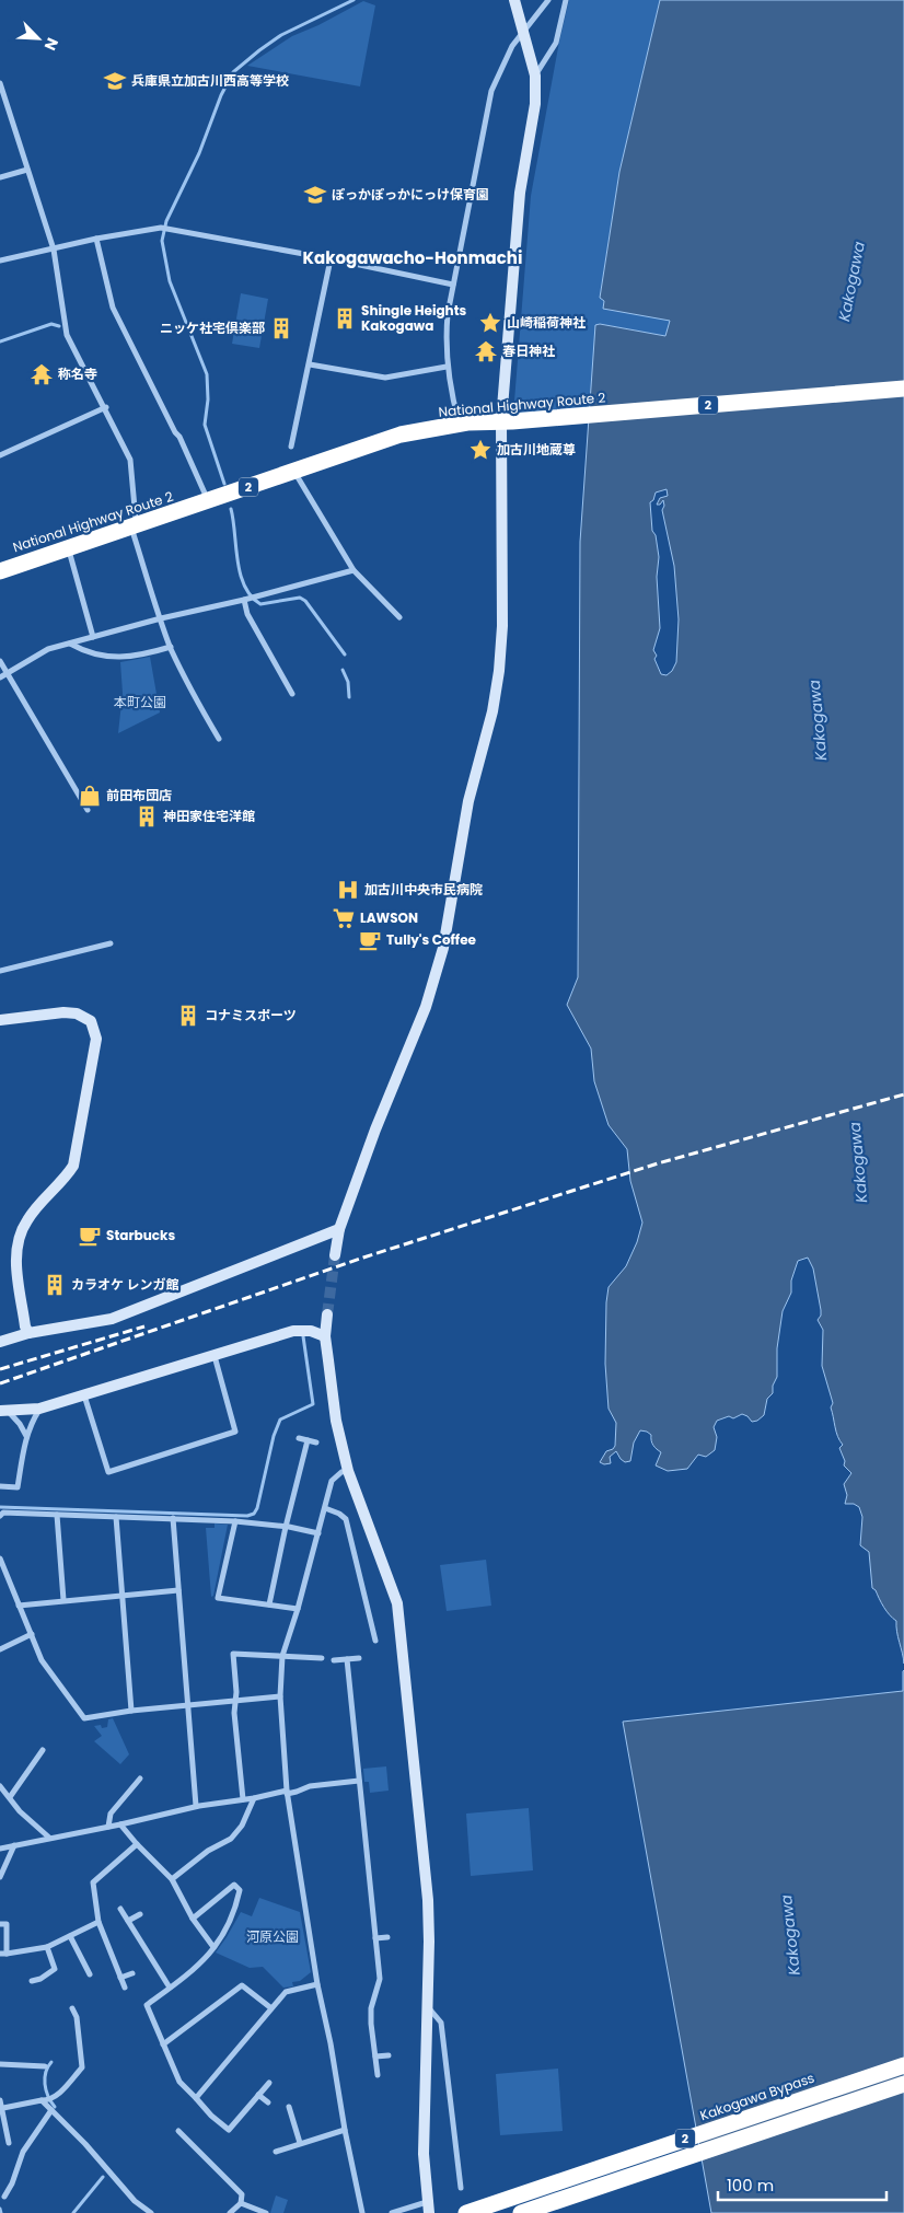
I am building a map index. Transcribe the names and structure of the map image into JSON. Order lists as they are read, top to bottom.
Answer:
{
  "streets": {
    "highway": ["National Highway Route 2", "2", "Kakogawa Bypass"]
  },
  "districts": ["Kakogawacho-Honmachi"],
  "water": ["Kakogawa"],
  "parks": ["本町公園", "河原公園"],
  "places": {
    "school or university": ["兵庫県立加古川西高等学校", "ぽっかぽっかにっけ保育園"],
    "building": [
      "Shingle Heights Kakogawa",
      "ニッケ社宅倶楽部",
      "神田家住宅洋館",
      "コナミスポーツ",
      "カラオケ レンガ館"
    ],
    "place": ["山崎稲荷神社", "加古川地蔵尊"],
    "temple": ["春日神社", "称名寺"],
    "shop": ["前田布団店"],
    "hospital": ["加古川中央市民病院"],
    "supermarket": ["LAWSON"],
    "cafe": ["Tully's Coffee", "Starbucks"]
  },
  "scale_bar": "100 m",
  "north": "bottom right"
}
